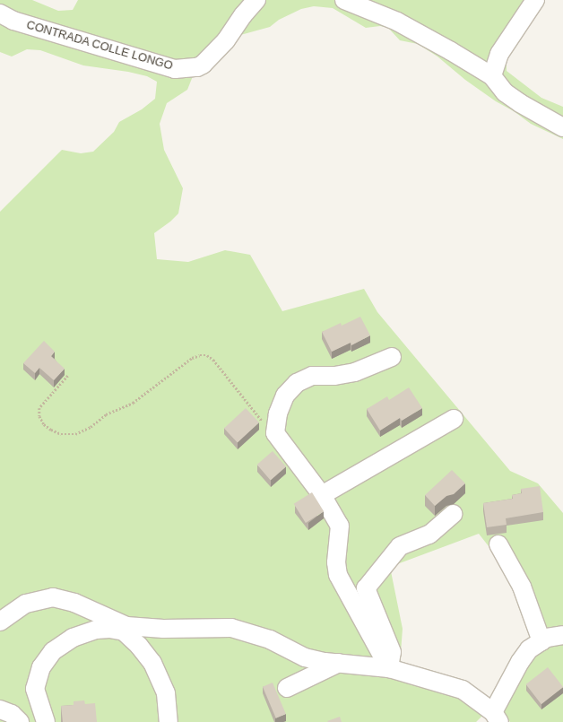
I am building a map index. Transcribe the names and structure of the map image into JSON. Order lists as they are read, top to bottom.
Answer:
{
  "streets": {
    "street": ["CONTRADA COLLE LONGO"]
  }
}
